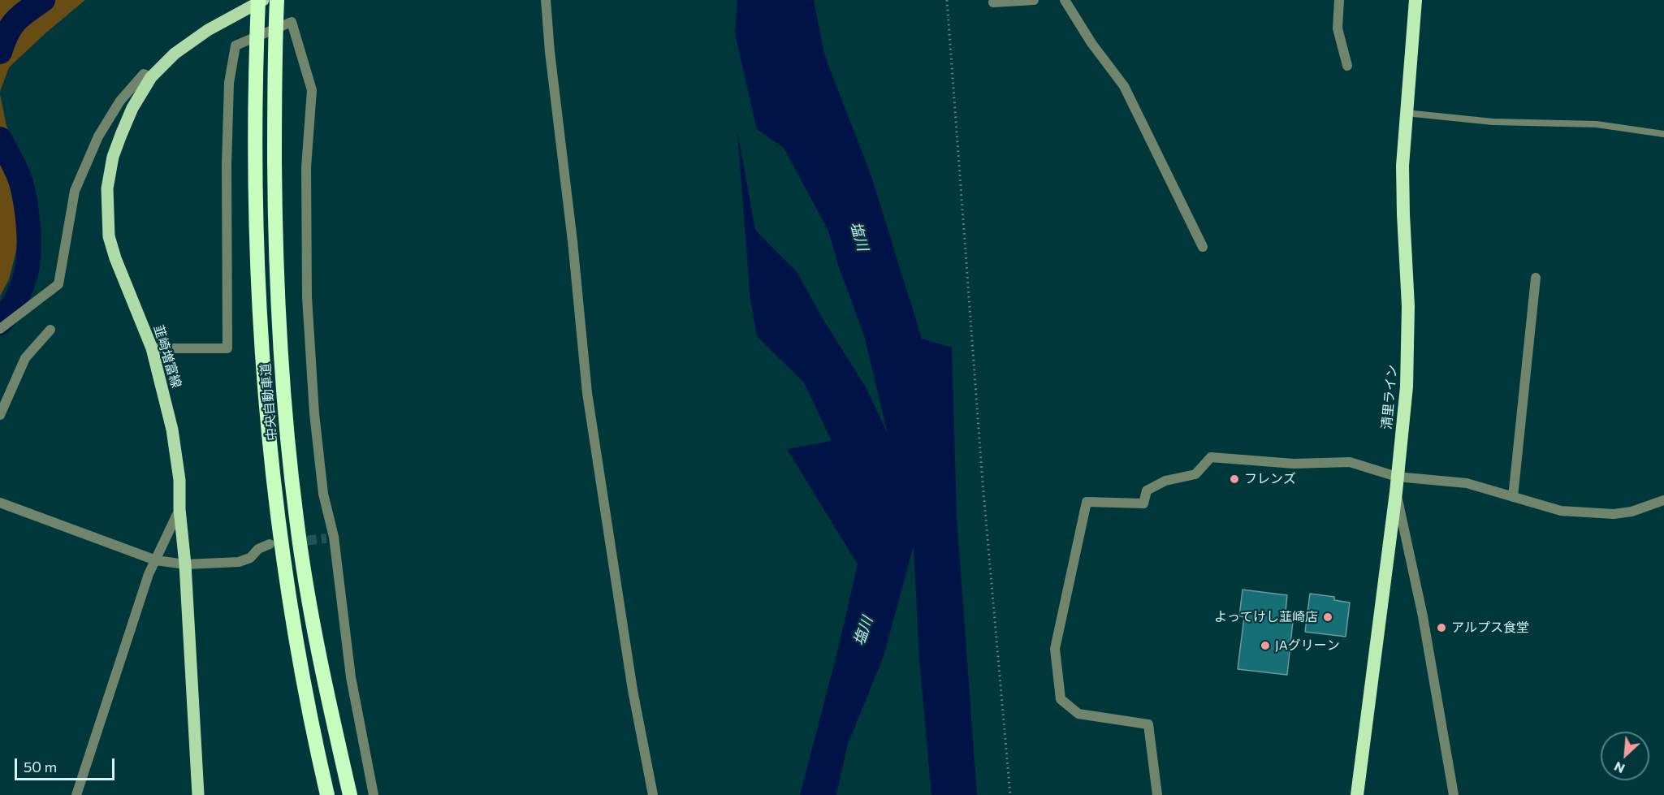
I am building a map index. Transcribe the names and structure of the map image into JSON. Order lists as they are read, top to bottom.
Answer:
{
  "streets": {
    "highway": ["清里ライン", "中央自動車道"],
    "main road": ["韮崎増富線"]
  },
  "water": ["塩川"],
  "places": [
    "フレンズ",
    "よってけし韮崎店",
    "アルプス食堂",
    "JAグリーン"
  ],
  "scale_bar": "50 m",
  "north": "bottom left"
}
